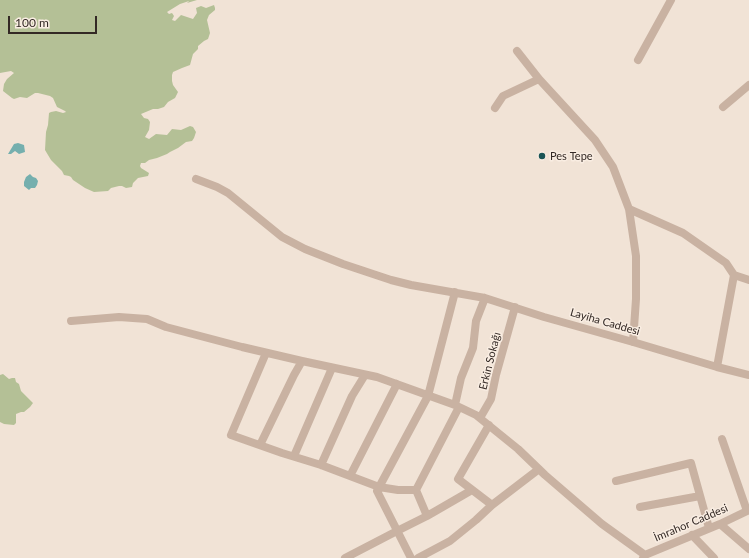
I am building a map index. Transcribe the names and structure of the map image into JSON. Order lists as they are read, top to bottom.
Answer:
{
  "streets": {
    "street": ["Layiha Caddesi", "Erkin Sokağı", "İmrahor Caddesi"]
  },
  "crossings": [
    ["Layiha Caddesi", "Erkin Sokağı"]
  ],
  "places": ["Pes Tepe"],
  "scale_bar": "100 m"
}
